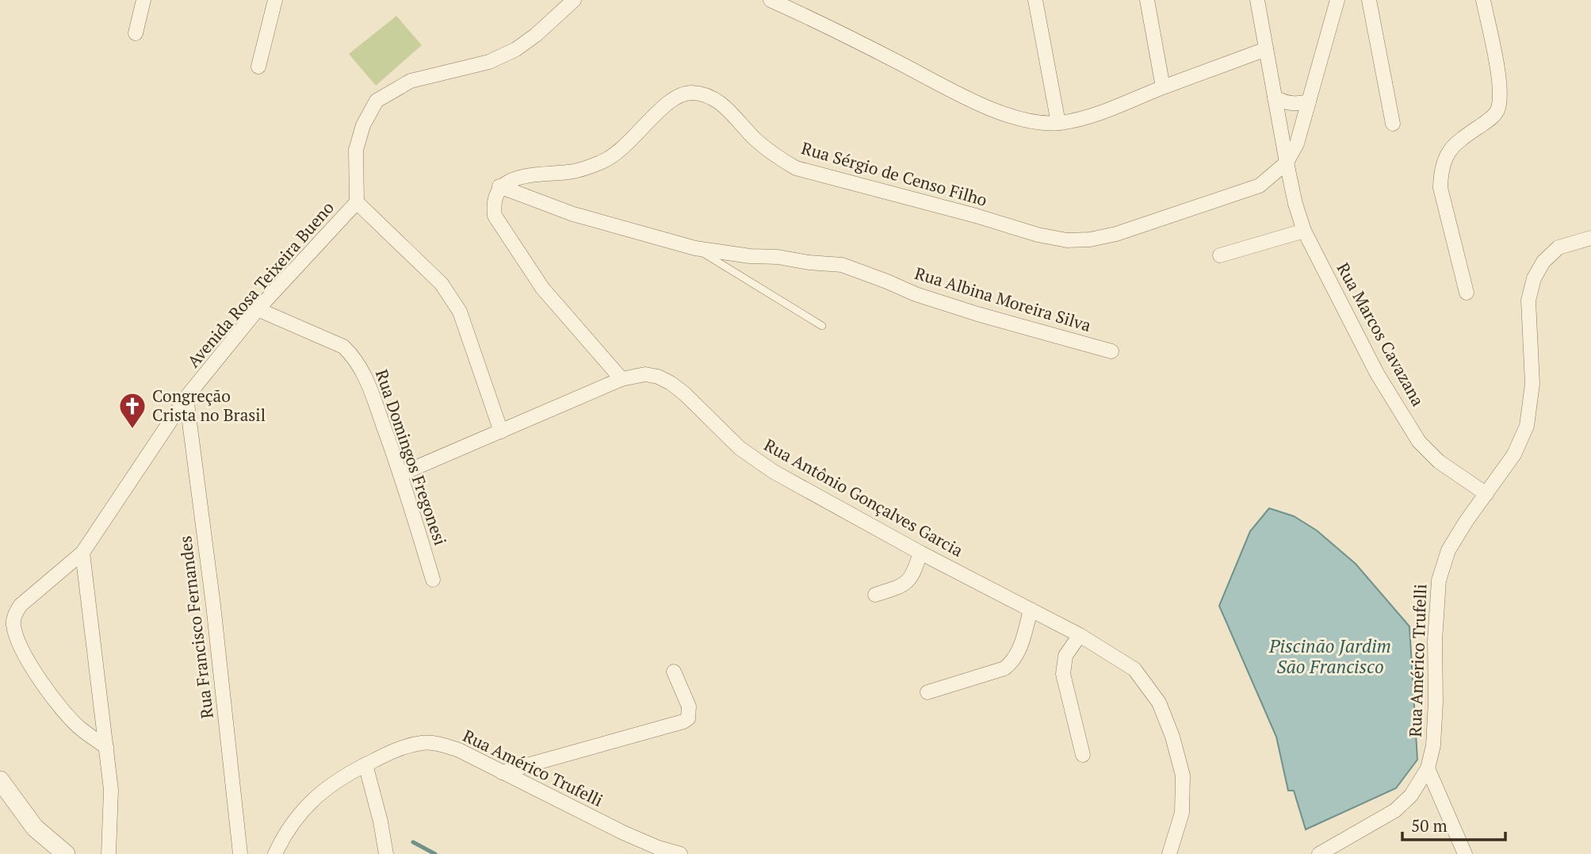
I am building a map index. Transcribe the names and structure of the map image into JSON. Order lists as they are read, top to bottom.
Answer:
{
  "streets": {
    "street": [
      "Rua Sérgio de Censo Filho",
      "Avenida Rosa Teixeira Bueno",
      "Rua Albina Moreira Silva",
      "Rua Marcos Cavazana",
      "Rua Domingos Fregonesi",
      "Rua Antônio Gonçalves Garcia",
      "Rua Francisco Fernandes",
      "Rua Américo Trufelli"
    ]
  },
  "crossings": [
    ["Rua Sérgio de Censo Filho", "Rua Albina Moreira Silva"],
    ["Rua Sérgio de Censo Filho", "Rua Marcos Cavazana"],
    ["Avenida Rosa Teixeira Bueno", "Rua Domingos Fregonesi"],
    ["Avenida Rosa Teixeira Bueno", "Rua Francisco Fernandes"],
    ["Rua Marcos Cavazana", "Rua Américo Trufelli"],
    ["Rua Domingos Fregonesi", "Rua Antônio Gonçalves Garcia"]
  ],
  "water": ["Piscinão Jardim São Francisco"],
  "places": {
    "church": ["Congreção Crista no Brasil"]
  },
  "scale_bar": "50 m"
}
